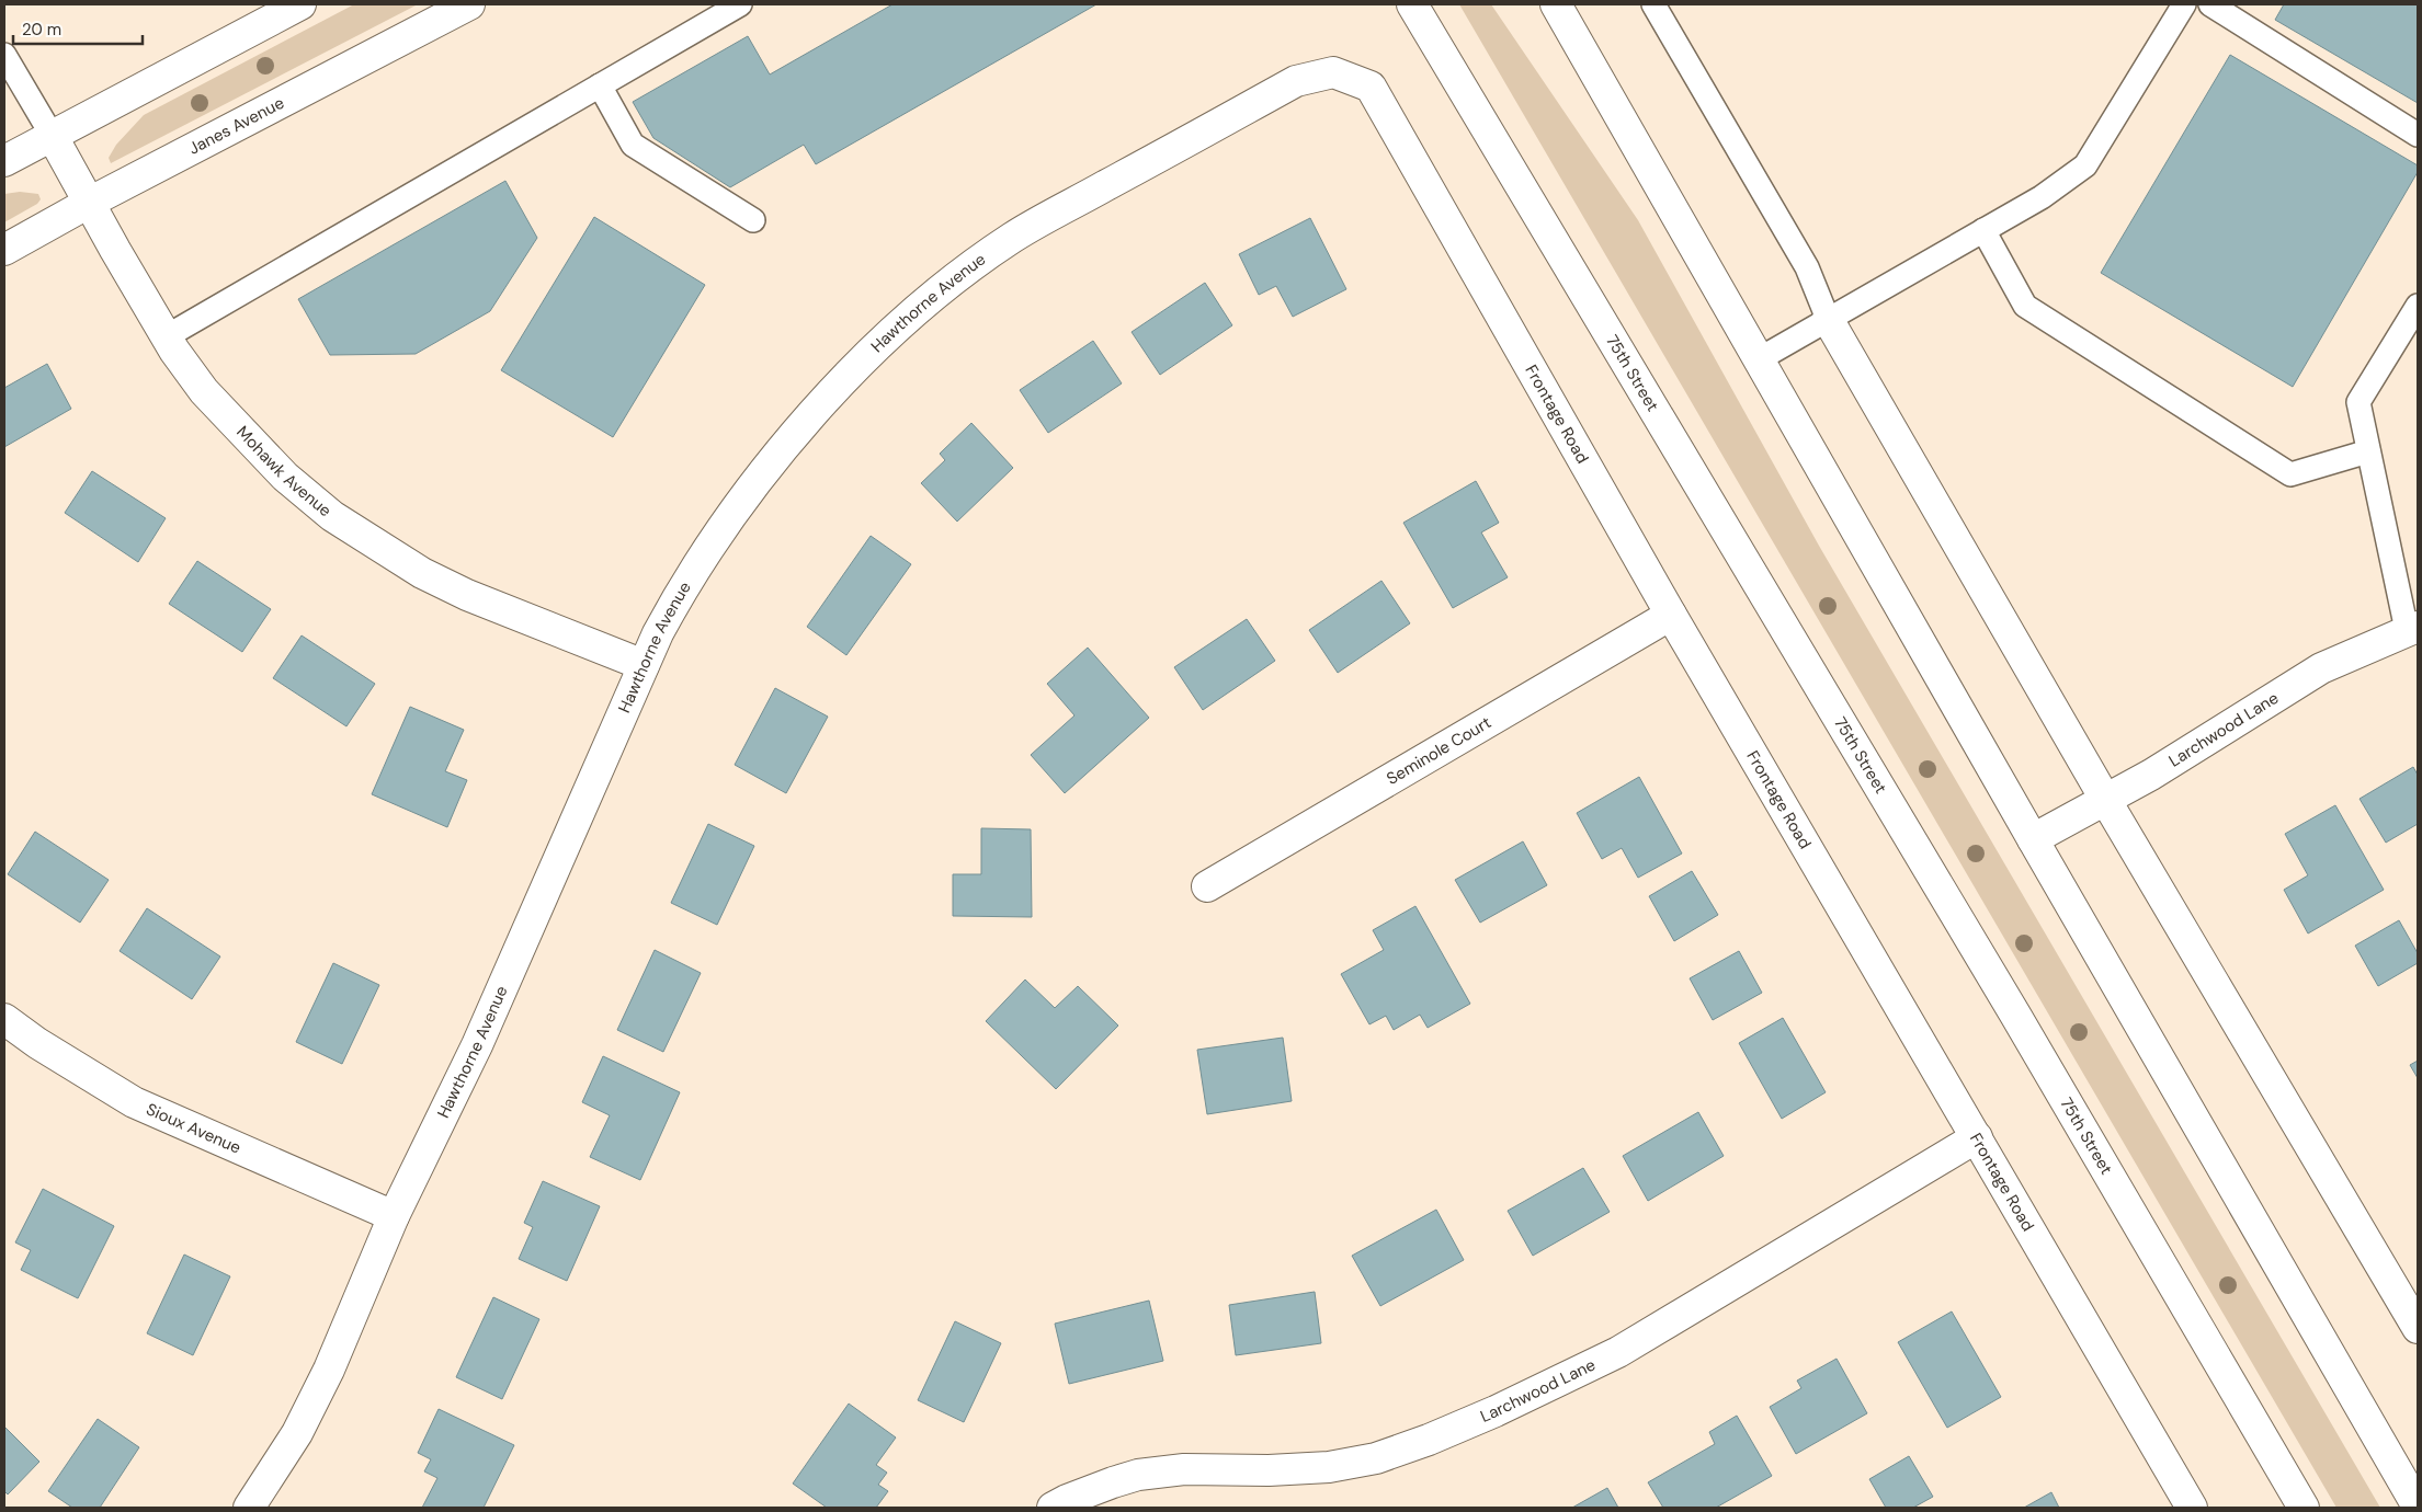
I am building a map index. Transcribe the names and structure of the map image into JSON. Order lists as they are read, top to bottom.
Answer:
{
  "streets": {
    "street": [
      "Janes Avenue",
      "Hawthorne Avenue",
      "75th Street",
      "Frontage Road",
      "Mohawk Avenue",
      "Larchwood Lane",
      "Seminole Court",
      "Sioux Avenue"
    ]
  },
  "crossings": [
    ["Janes Avenue", "Mohawk Avenue"],
    ["Hawthorne Avenue", "Frontage Road"],
    ["Hawthorne Avenue", "Mohawk Avenue"],
    ["Hawthorne Avenue", "Sioux Avenue"],
    ["Frontage Road", "Larchwood Lane"],
    ["Frontage Road", "Seminole Court"]
  ],
  "scale_bar": "20 m"
}
